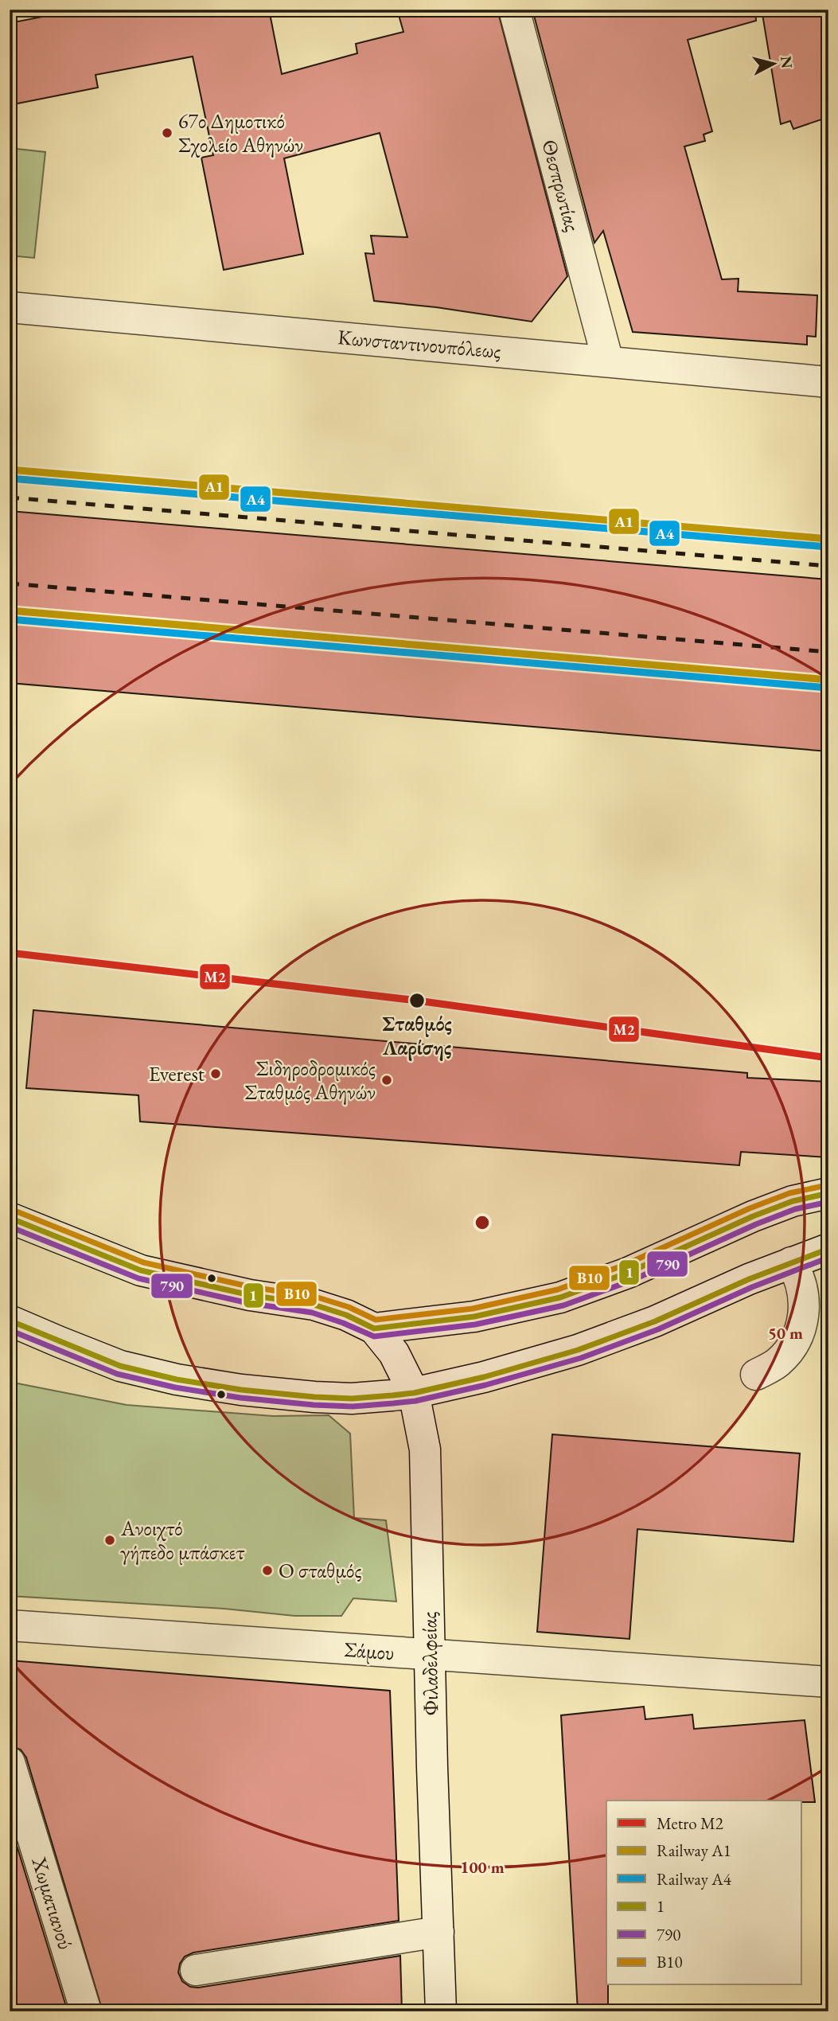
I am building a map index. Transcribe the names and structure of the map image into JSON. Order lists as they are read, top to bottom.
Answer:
{
  "streets": {
    "street": [
      "Θεσπρωτίας",
      "Κωνσταντινουπόλεως",
      "Σάμου",
      "Φιλαδελφείας",
      "Χωματιανού"
    ]
  },
  "crossings": [
    ["Θεσπρωτίας", "Κωνσταντινουπόλεως"],
    ["Σάμου", "Φιλαδελφείας"]
  ],
  "places": [
    "67ο Δημοτικό Σχολείο Αθηνών",
    "Σταθμός Λαρίσης",
    "Everest",
    "Σιδηροδρομικός Σταθμός Αθηνών",
    "Ανοιχτό γήπεδο μπάσκετ",
    "Ο σταθμός"
  ],
  "lines": [
    "rail line A1",
    "rail line A4",
    "metro line Μ2",
    "transit line Β10",
    "transit line 1",
    "transit line 790"
  ],
  "legend": [
    "Metro Μ2",
    "Railway A1",
    "Railway A4",
    "1",
    "790",
    "Β10"
  ],
  "north": "right",
  "rings": ["50 m", "100 m"]
}
